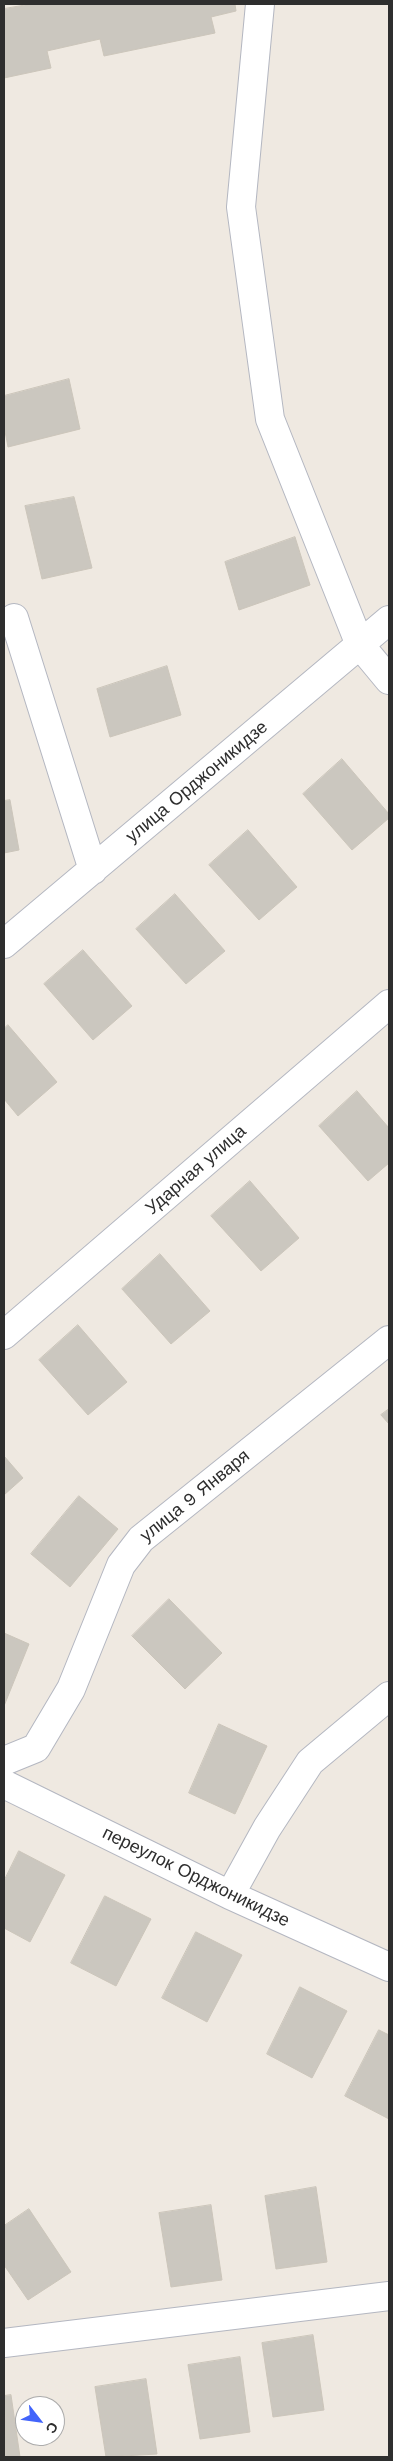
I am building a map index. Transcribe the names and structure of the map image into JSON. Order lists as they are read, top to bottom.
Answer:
{
  "streets": {
    "street": [
      "улица Орджоникидзе",
      "Ударная улица",
      "улица 9 Января",
      "переулок Орджоникидзе"
    ]
  },
  "north": "bottom right"
}
